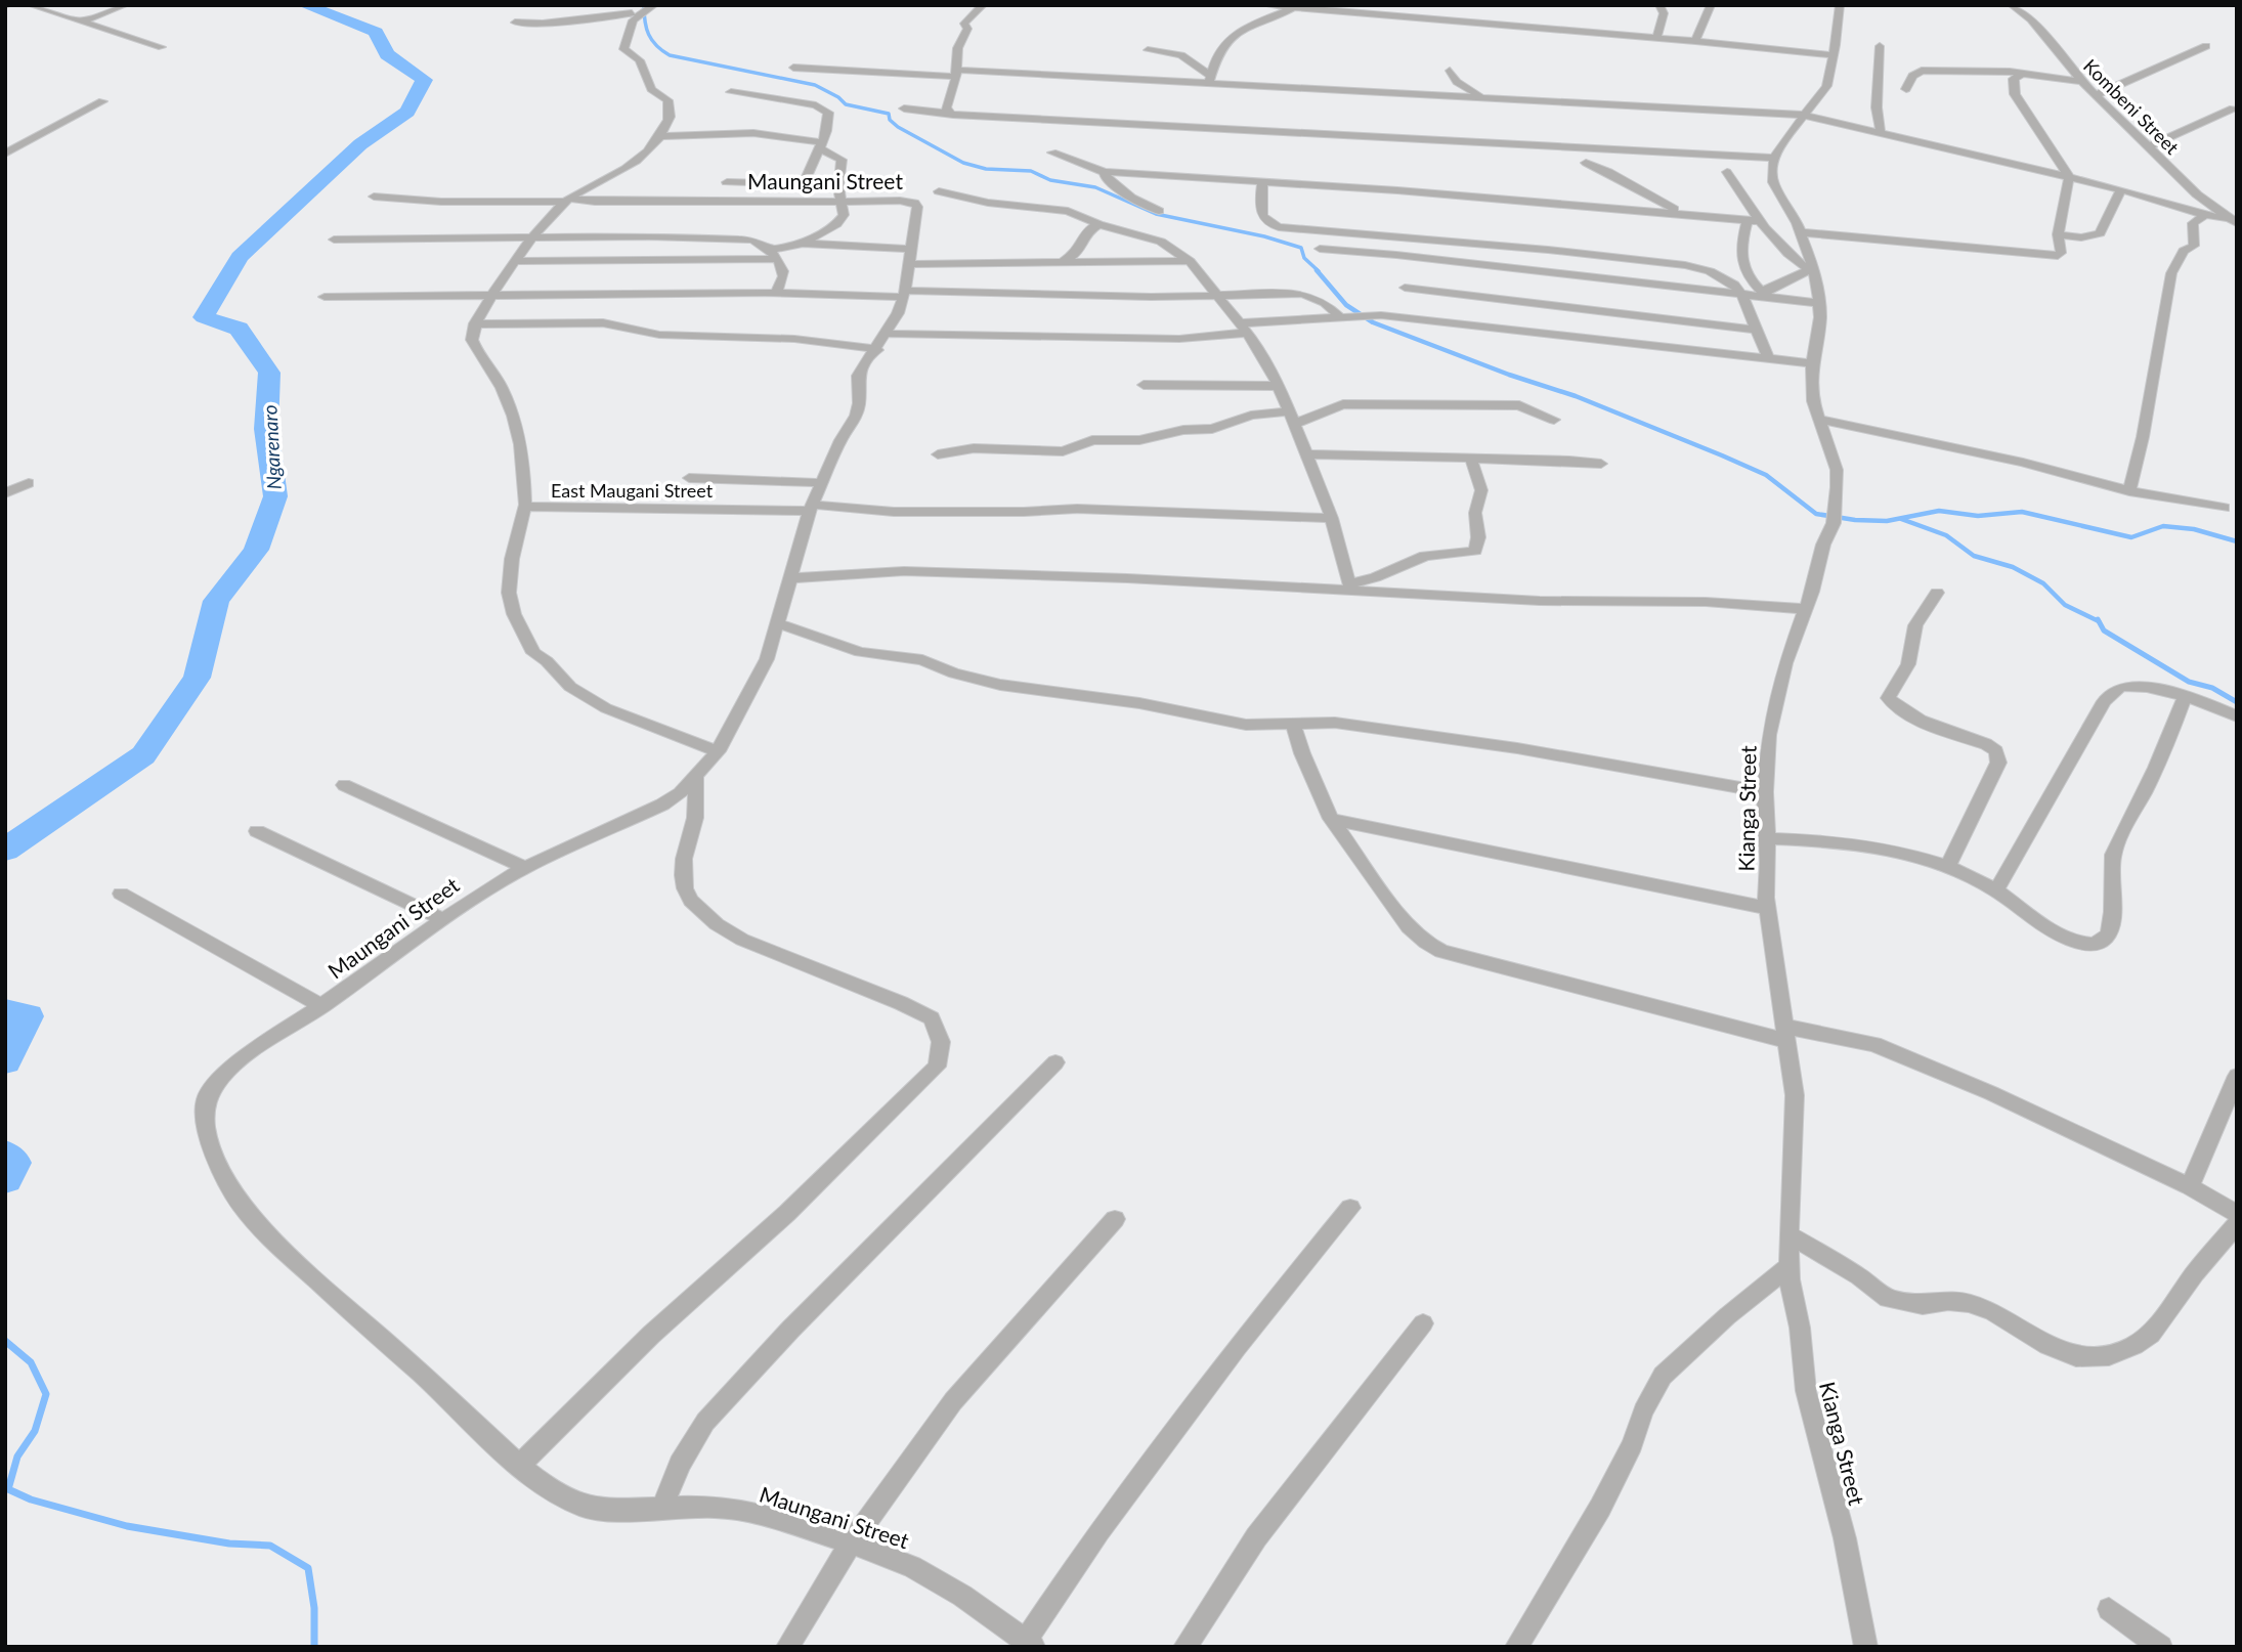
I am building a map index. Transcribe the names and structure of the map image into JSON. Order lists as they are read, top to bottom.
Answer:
{
  "streets": {
    "street": [
      "Kombeni Street",
      "Maungani Street",
      "East Maugani Street",
      "Kianga Street"
    ]
  },
  "crossings": [
    ["Maungani Street", "East Maugani Street"]
  ],
  "water": ["Ngarenaro"]
}
